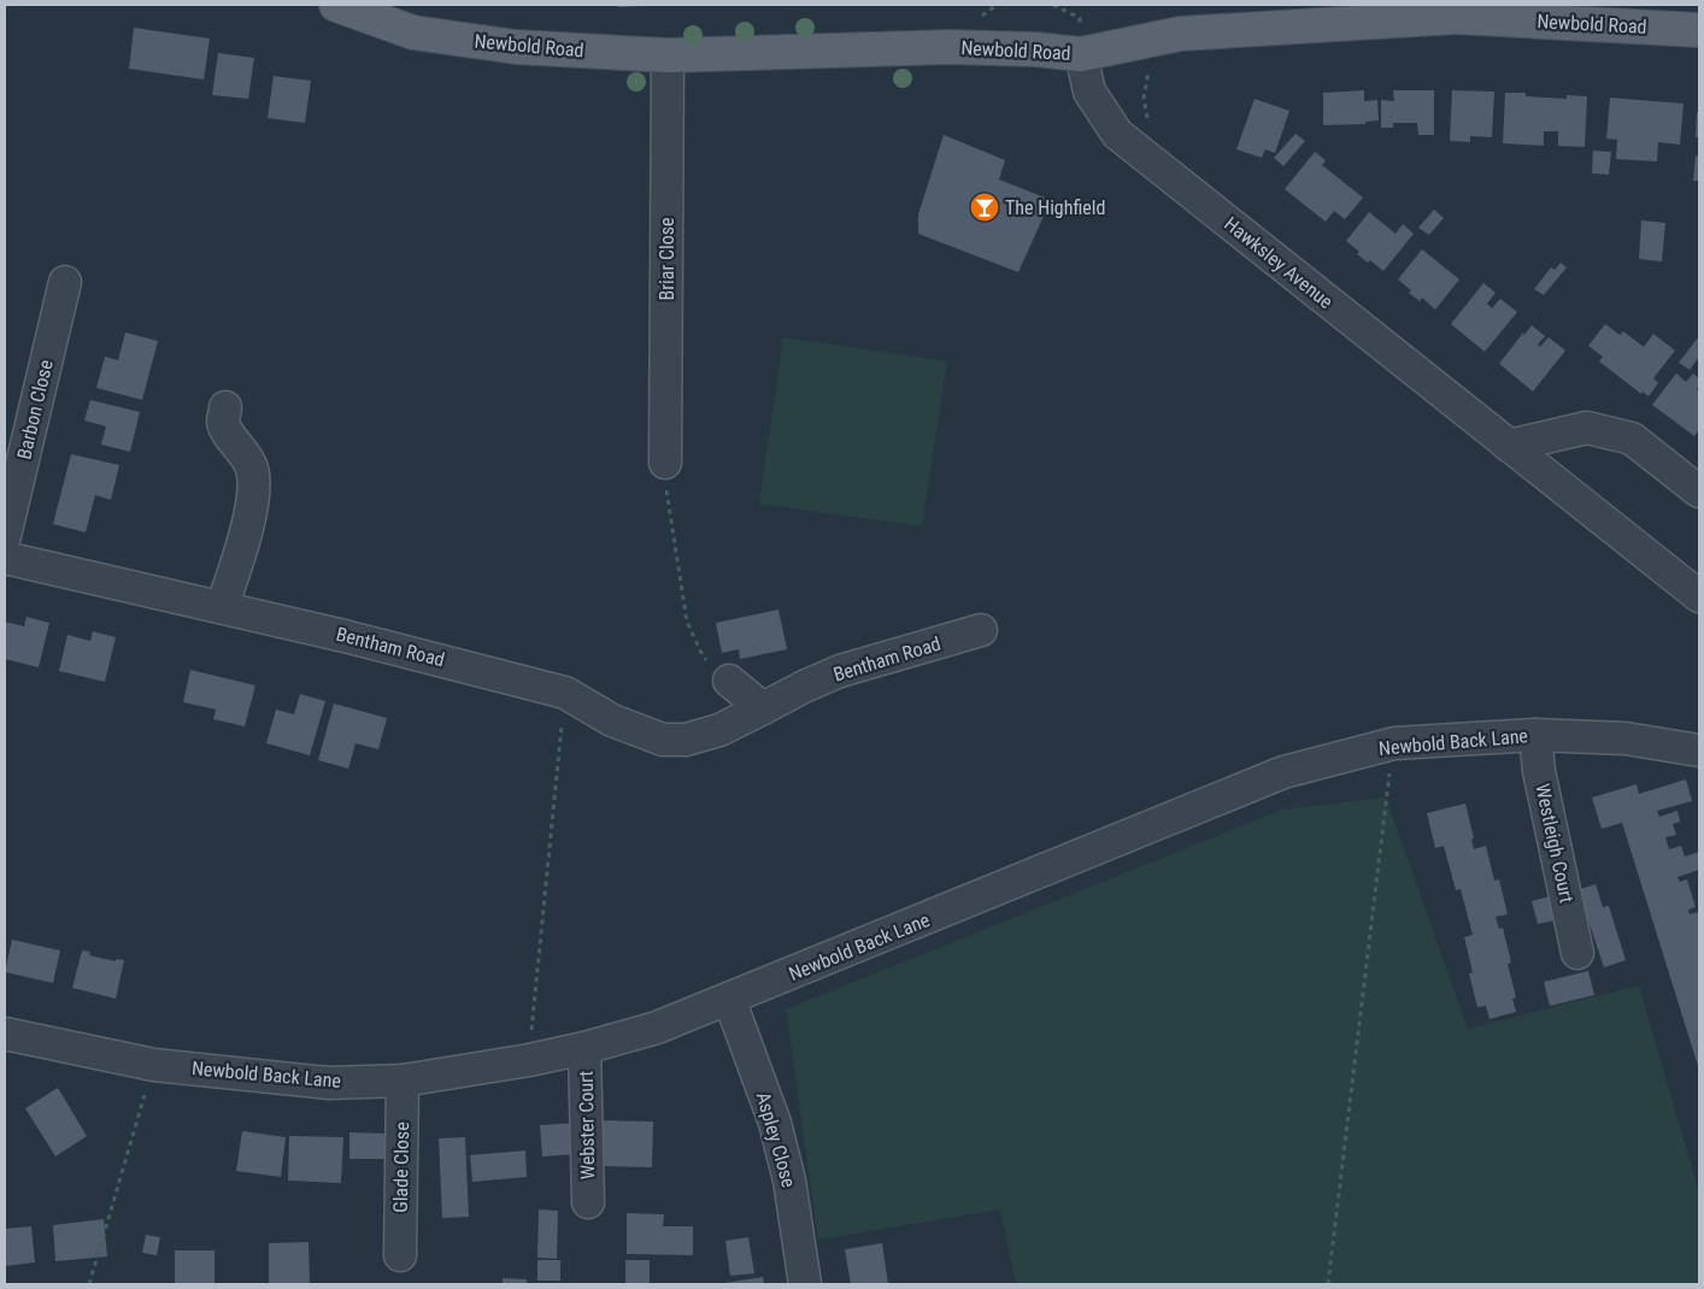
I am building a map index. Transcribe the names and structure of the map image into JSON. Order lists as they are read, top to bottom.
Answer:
{
  "streets": {
    "main road": ["Newbold Road"],
    "street": [
      "Briar Close",
      "Hawksley Avenue",
      "Barbon Close",
      "Bentham Road",
      "Newbold Back Lane",
      "Westleigh Court",
      "Webster Court",
      "Aspley Close",
      "Glade Close"
    ]
  },
  "crossings": [
    ["Newbold Road", "Briar Close"],
    ["Newbold Road", "Hawksley Avenue"],
    ["Newbold Back Lane", "Westleigh Court"],
    ["Newbold Back Lane", "Webster Court"],
    ["Newbold Back Lane", "Aspley Close"],
    ["Newbold Back Lane", "Glade Close"]
  ],
  "places": {
    "bar": ["The Highfield"]
  }
}
